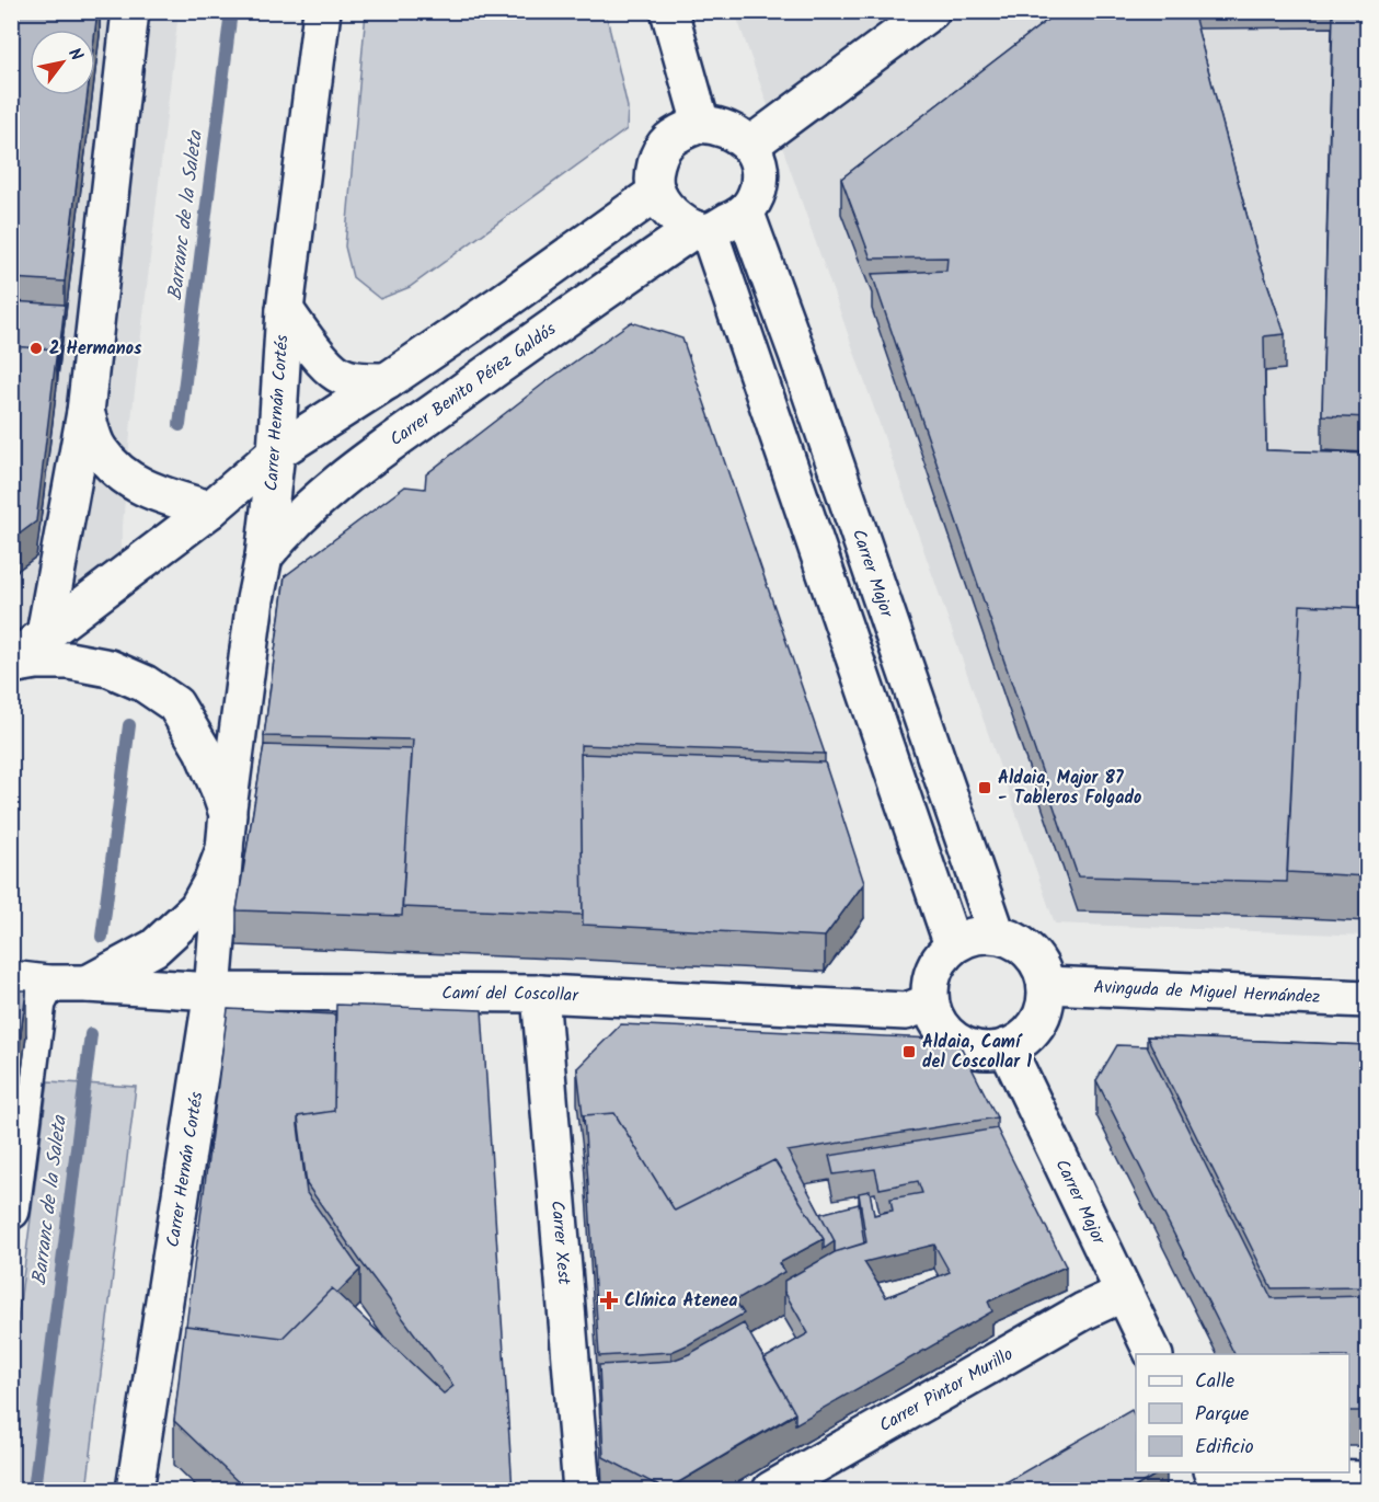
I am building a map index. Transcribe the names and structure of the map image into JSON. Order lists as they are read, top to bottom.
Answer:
{
  "streets": {
    "street": [
      "Carrer Benito Pérez Galdós",
      "Carrer Hernán Cortés",
      "Carrer Major",
      "Avinguda de Miguel Hernández",
      "Camí del Coscollar",
      "Carrer Xest",
      "Carrer Pintor Murillo"
    ]
  },
  "crossings": [
    ["Carrer Benito Pérez Galdós", "Carrer Hernán Cortés"],
    ["Carrer Benito Pérez Galdós", "Carrer Major"],
    ["Carrer Hernán Cortés", "Camí del Coscollar"],
    ["Carrer Major", "Avinguda de Miguel Hernández"],
    ["Carrer Major", "Camí del Coscollar"],
    ["Carrer Major", "Carrer Pintor Murillo"],
    ["Avinguda de Miguel Hernández", "Camí del Coscollar"],
    ["Camí del Coscollar", "Carrer Xest"]
  ],
  "water": ["Barranc de la Saleta"],
  "places": {
    "other": ["2 Hermanos"],
    "transit": ["Aldaia, Major 87 - Tableros Folgado", "Aldaia, Camí del Coscollar 1"],
    "health": ["Clínica Atenea"]
  },
  "legend": ["Calle", "Parque", "Edificio"],
  "north": "top right"
}
